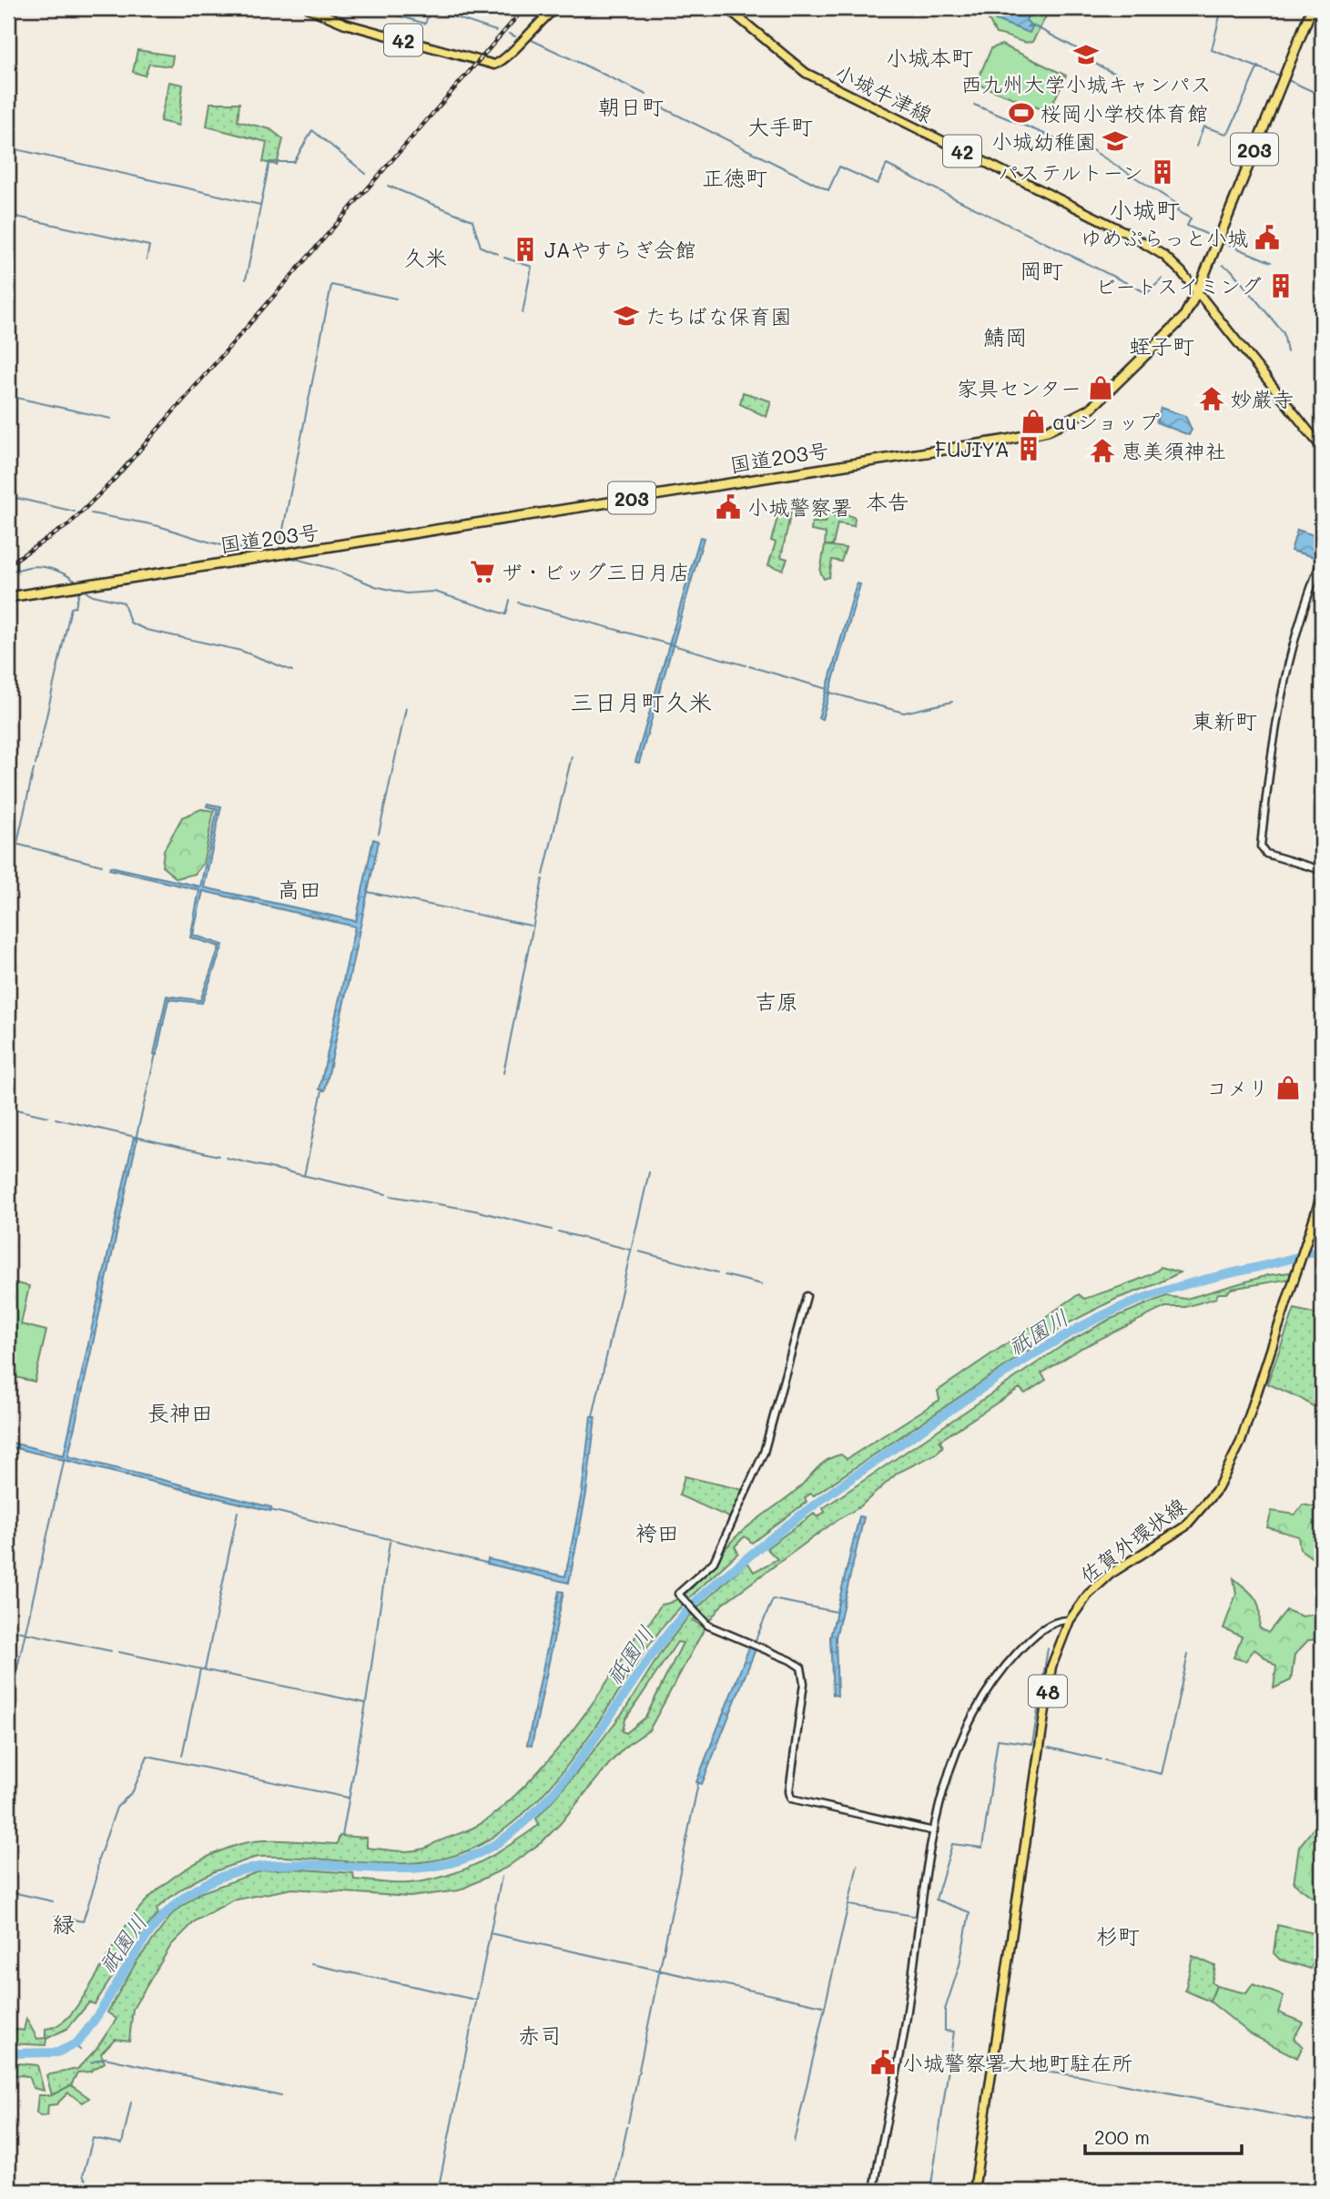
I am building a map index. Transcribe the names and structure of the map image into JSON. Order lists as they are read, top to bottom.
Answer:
{
  "streets": {
    "highway": ["203", "国道203号"],
    "main road": [
      "42",
      "小城牛津線",
      "佐賀外環状線",
      "48"
    ]
  },
  "crossings": [
    ["小城牛津線", "国道203号"]
  ],
  "districts": [
    "小城本町",
    "朝日町",
    "大手町",
    "正徳町",
    "小城町",
    "久米",
    "岡町",
    "鯖岡",
    "蛭子町",
    "本告",
    "三日月町久米",
    "東新町",
    "高田",
    "吉原",
    "長神田",
    "袴田",
    "緑",
    "杉町",
    "赤司"
  ],
  "water": ["祇園川"],
  "places": {
    "school or university": ["西九州大学小城キャンパス", "小城幼稚園", "たちばな保育園"],
    "sports": ["桜岡小学校体育館"],
    "building": [
      "パステルトーン",
      "JAやすらぎ会館",
      "ビートスイミング",
      "FUJIYA"
    ],
    "public building": ["ゆめぷらっと小城", "小城警察署", "小城警察署大地町駐在所"],
    "shop": ["家具センター", "auショップ", "コメリ"],
    "temple": ["妙巌寺", "恵美須神社"],
    "supermarket": ["ザ・ビッグ三日月店"]
  },
  "scale_bar": "200 m"
}
